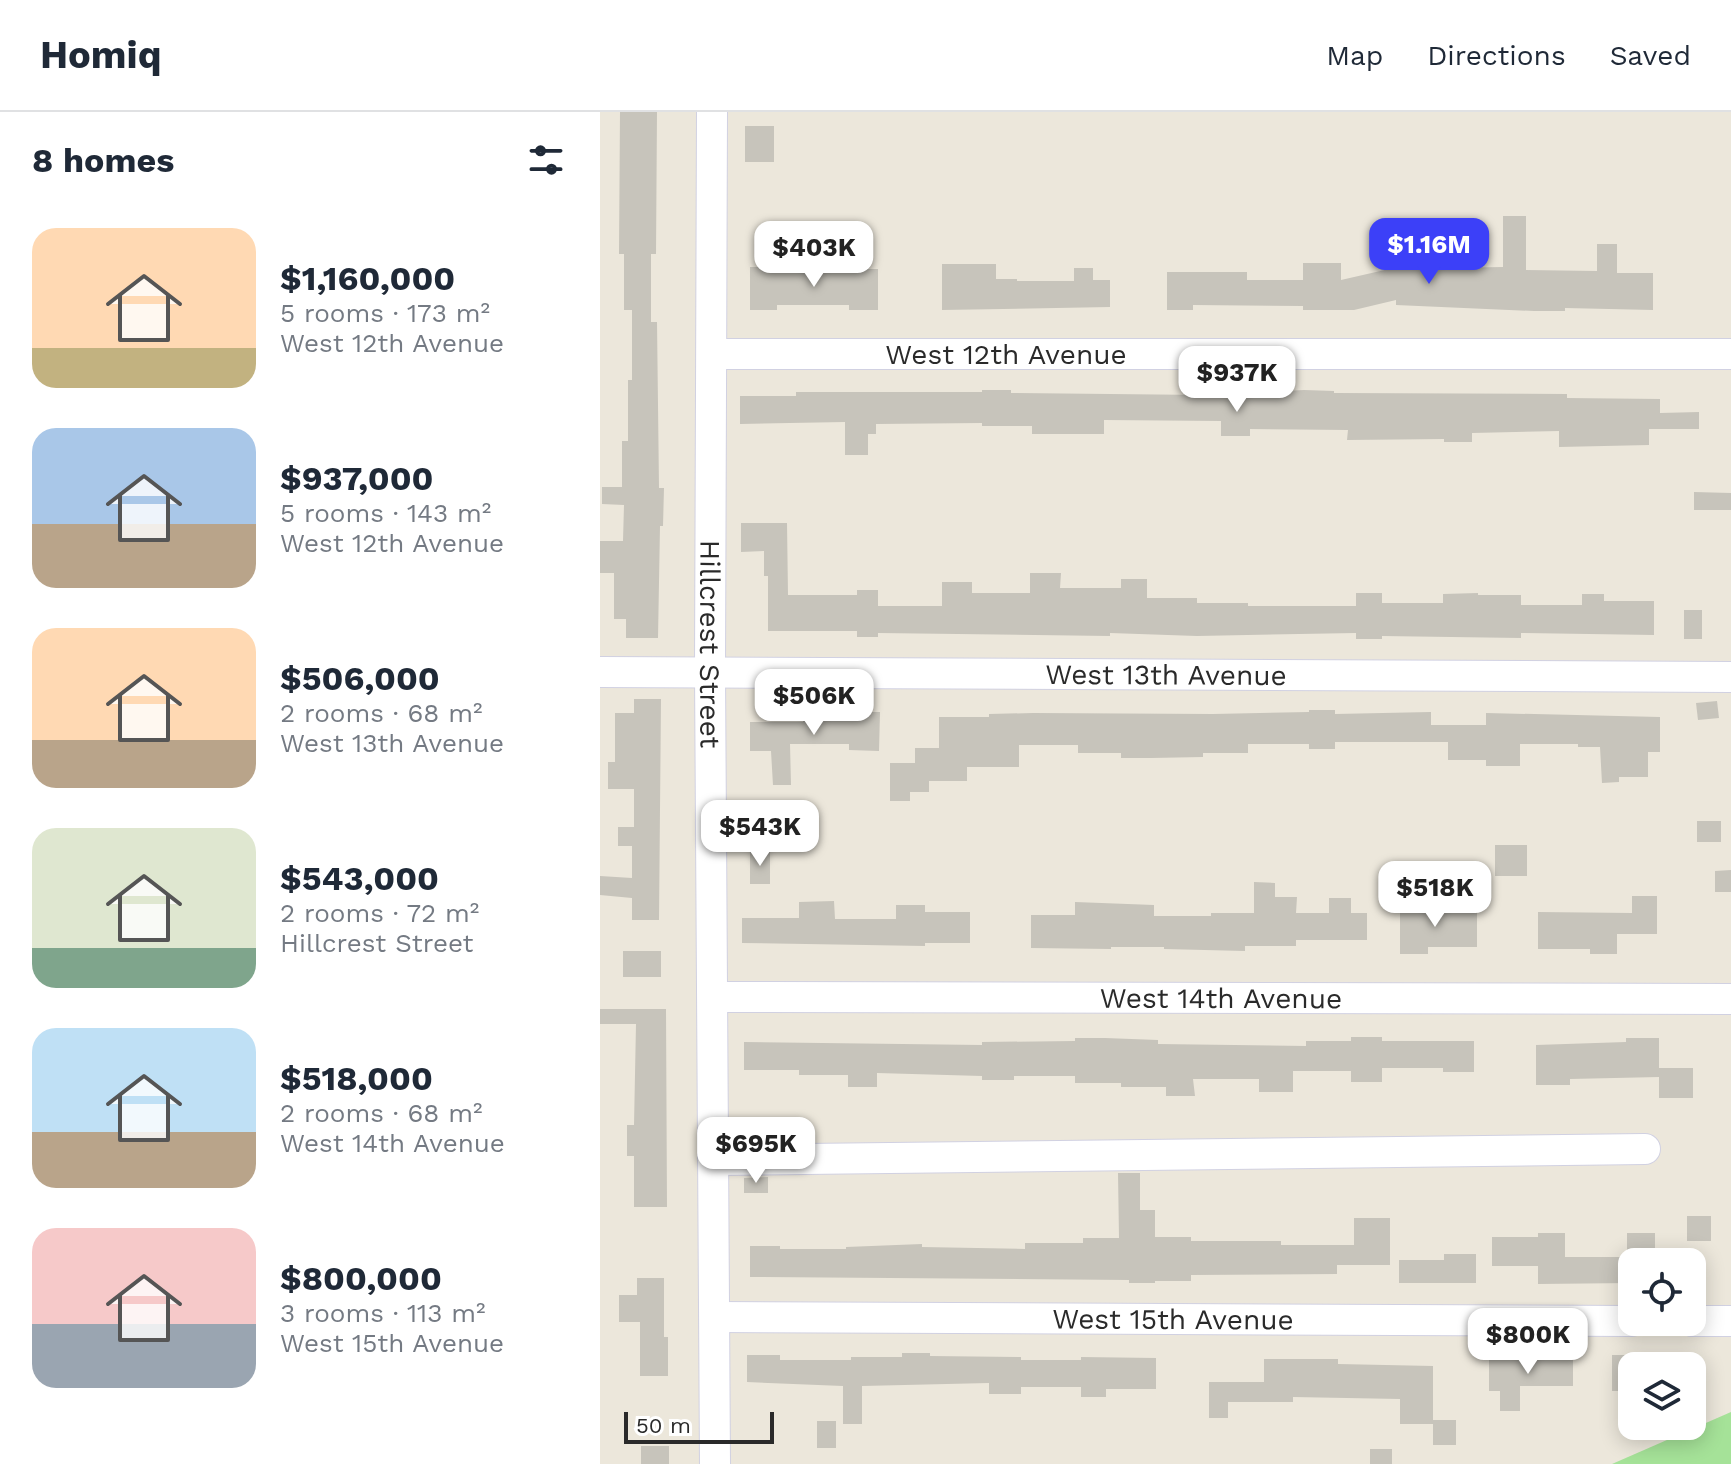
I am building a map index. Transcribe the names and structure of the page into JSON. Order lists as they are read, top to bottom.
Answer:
{
  "streets": {
    "street": [
      "West 12th Avenue",
      "Hillcrest Street",
      "West 13th Avenue",
      "West 14th Avenue",
      "West 15th Avenue"
    ]
  },
  "crossings": [
    ["West 12th Avenue", "Hillcrest Street"],
    ["Hillcrest Street", "West 13th Avenue"],
    ["Hillcrest Street", "West 14th Avenue"],
    ["Hillcrest Street", "West 15th Avenue"]
  ],
  "scale_bar": "50 m",
  "page": {
    "header": "Homiq",
    "nav": ["Map", "Directions", "Saved"],
    "heading": "8 homes",
    "list": [
      {
        "name": "$1,160,000",
        "note": "5 rooms · 173 m² · West 12th Avenue"
      },
      {
        "name": "$937,000",
        "note": "5 rooms · 143 m² · West 12th Avenue"
      },
      {
        "name": "$506,000",
        "note": "2 rooms · 68 m² · West 13th Avenue"
      },
      {
        "name": "$543,000",
        "note": "2 rooms · 72 m² · Hillcrest Street"
      },
      {
        "name": "$518,000",
        "note": "2 rooms · 68 m² · West 14th Avenue"
      },
      {
        "name": "$800,000",
        "note": "3 rooms · 113 m² · West 15th Avenue"
      }
    ],
    "price": [
      "$1.16M",
      "$403K",
      "$937K",
      "$506K",
      "$543K",
      "$518K",
      "$695K",
      "$800K"
    ],
    "scale": "50 m"
  }
}
